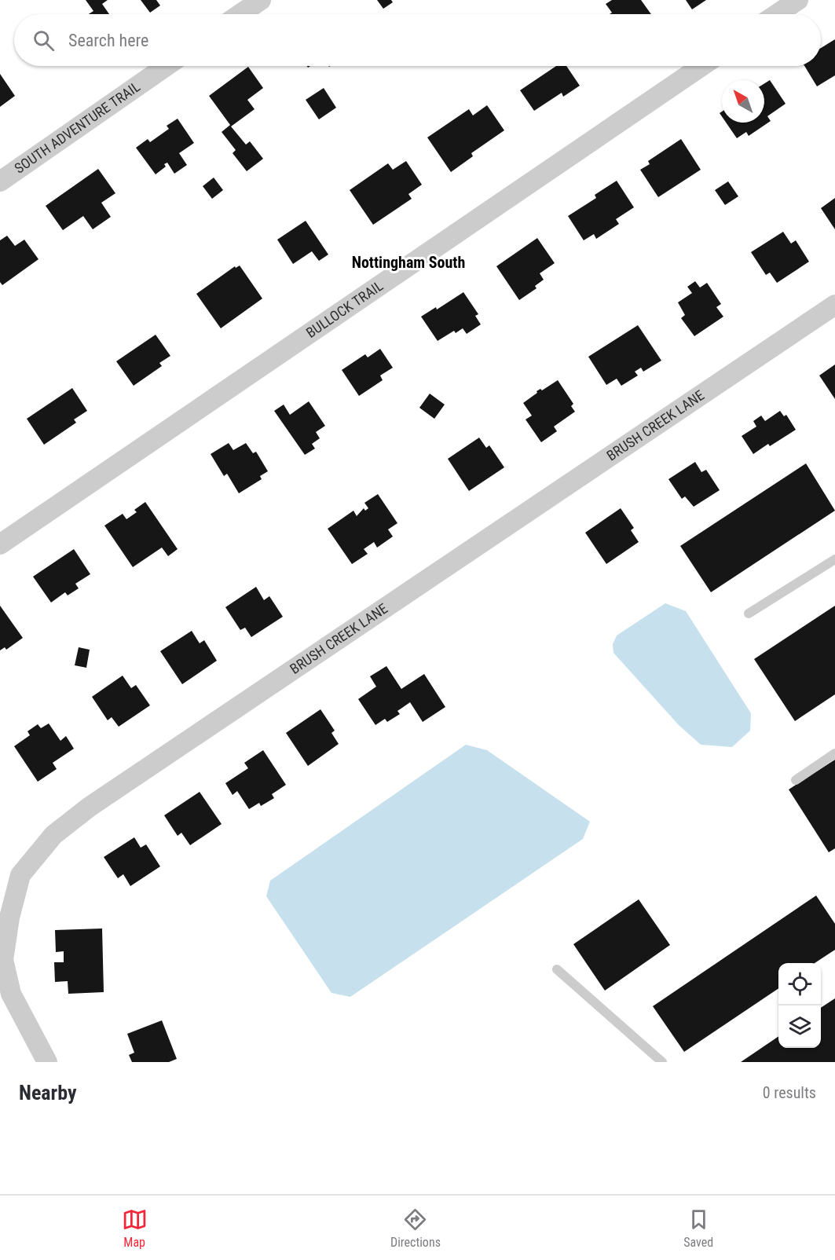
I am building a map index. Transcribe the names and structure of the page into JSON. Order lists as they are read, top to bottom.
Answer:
{
  "streets": {
    "street": ["SOUTH ADVENTURE TRAIL", "BULLOCK TRAIL", "BRUSH CREEK LANE"]
  },
  "districts": ["Nottingham South"],
  "north": "top left",
  "page": {
    "search": "Search here",
    "heading": ["Nearby", "0 results"],
    "nav": ["Map", "Directions", "Saved"]
  }
}
